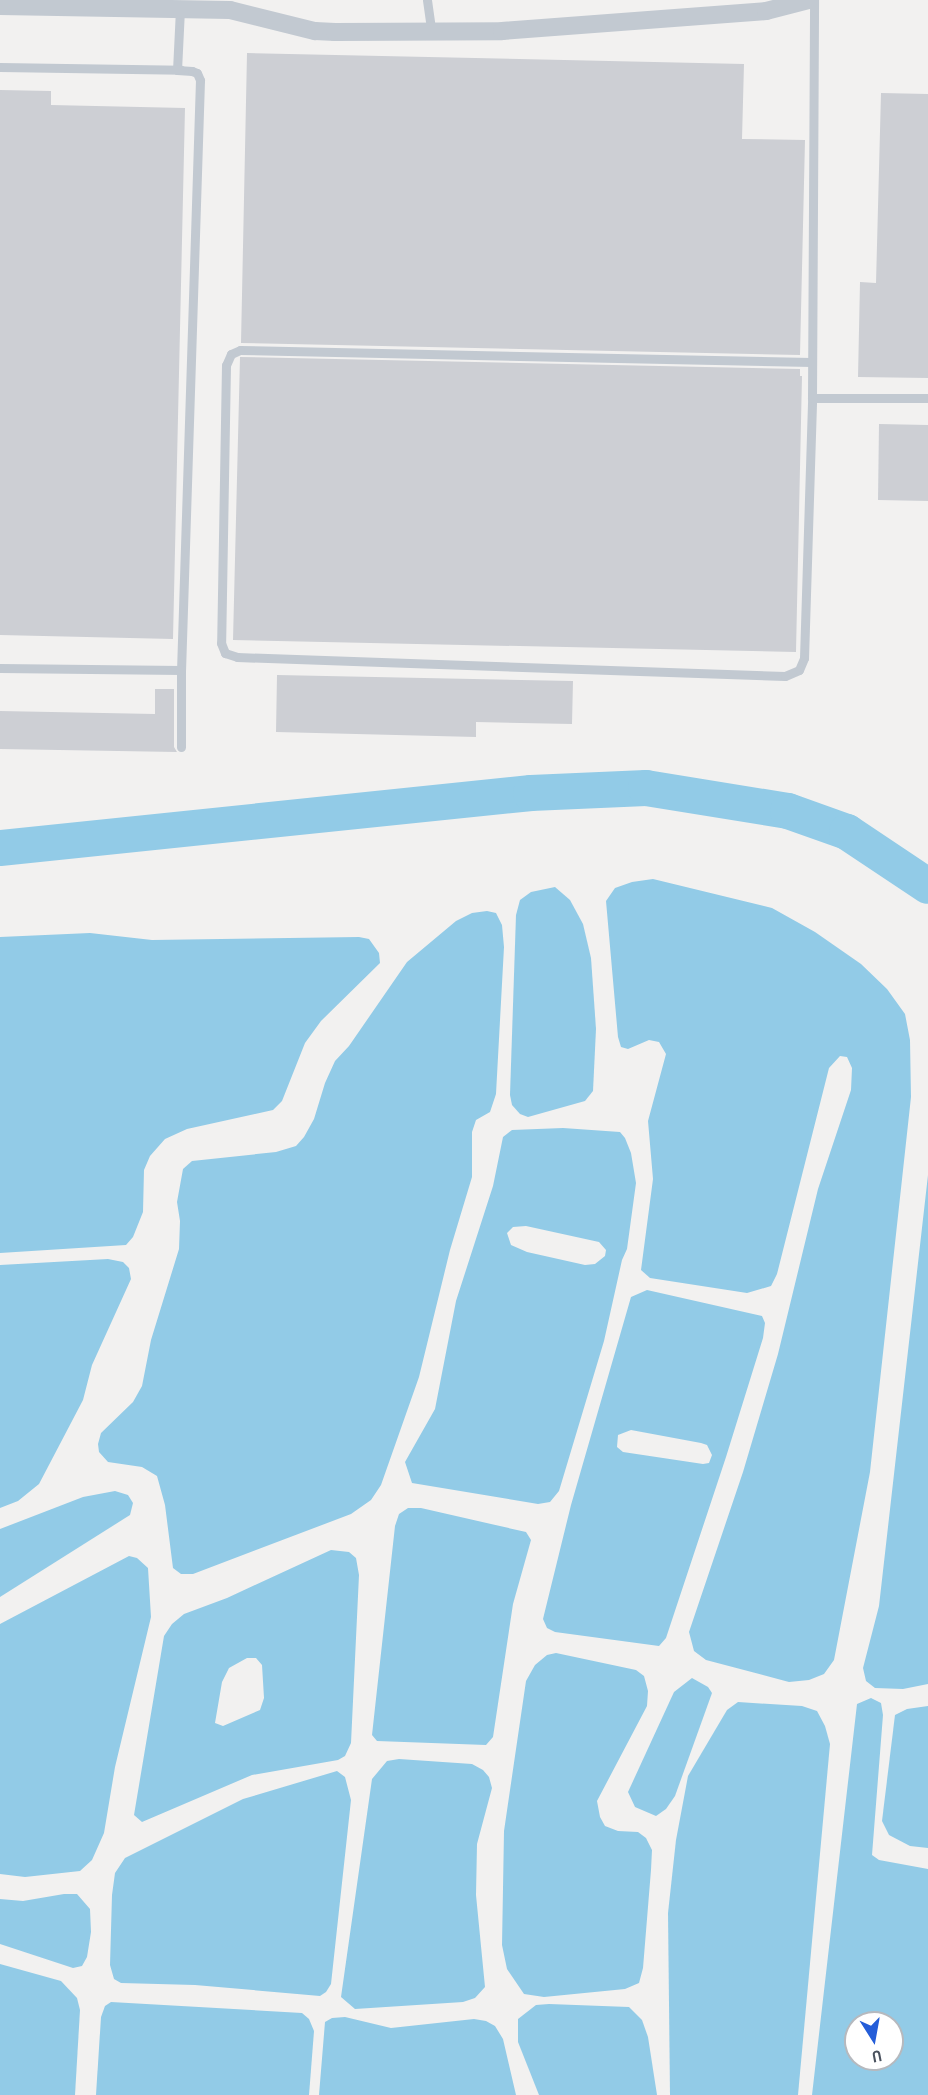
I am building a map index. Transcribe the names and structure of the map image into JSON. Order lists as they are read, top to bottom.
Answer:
{
  "north": "bottom"
}
